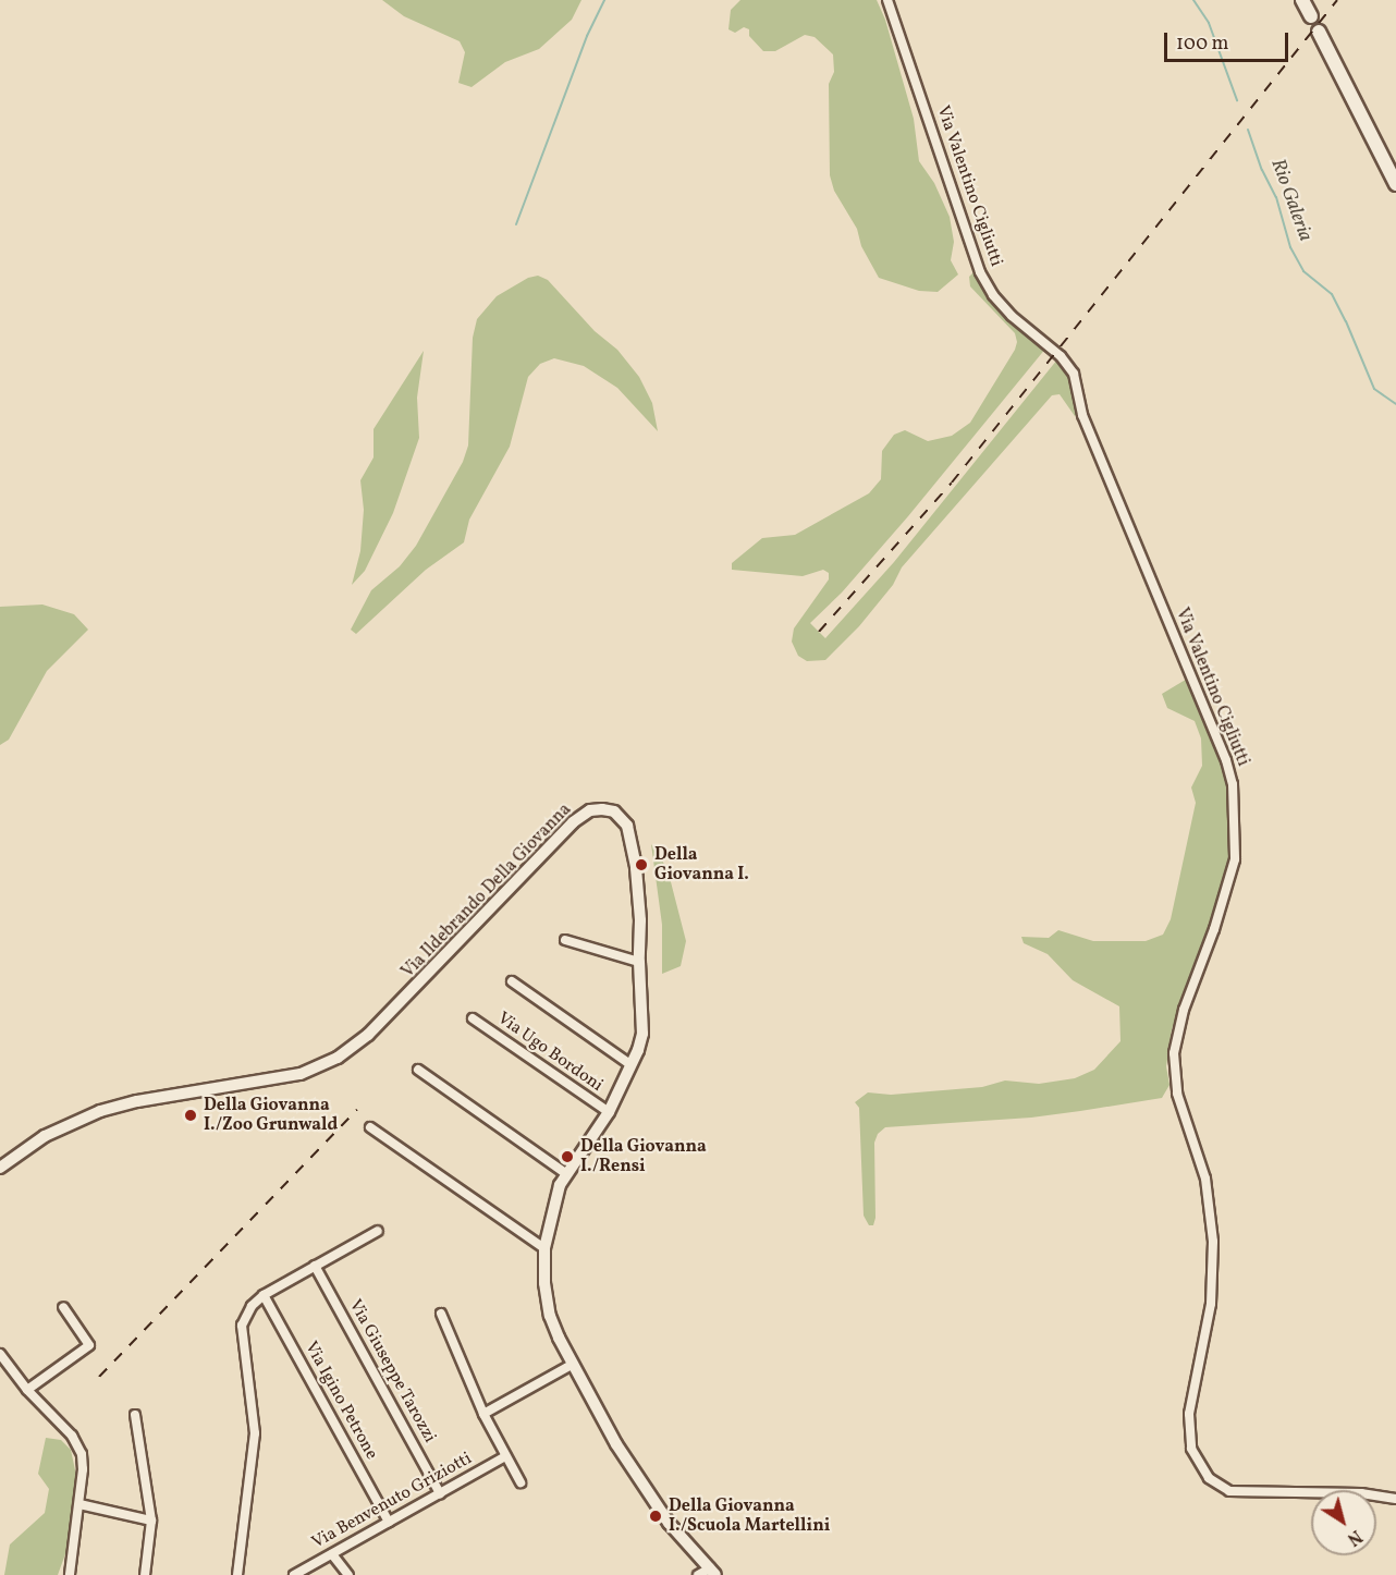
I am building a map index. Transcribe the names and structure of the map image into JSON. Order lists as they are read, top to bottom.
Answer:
{
  "streets": {
    "street": [
      "Via Valentino Cigliutti",
      "Via Ildebrando Della Giovanna",
      "Via Ugo Bordoni",
      "Via Giuseppe Tarozzi",
      "Via Igino Petrone",
      "Via Benvenuto Griziotti"
    ]
  },
  "crossings": [
    ["Via Ildebrando Della Giovanna", "Via Ugo Bordoni"],
    ["Via Giuseppe Tarozzi", "Via Benvenuto Griziotti"],
    ["Via Igino Petrone", "Via Benvenuto Griziotti"]
  ],
  "water": ["Rio Galeria"],
  "places": [
    "Della Giovanna I.",
    "Della Giovanna I./Zoo Grunwald",
    "Della Giovanna I./Rensi",
    "Della Giovanna I./Scuola Martellini"
  ],
  "scale_bar": "100 m",
  "north": "bottom right"
}
